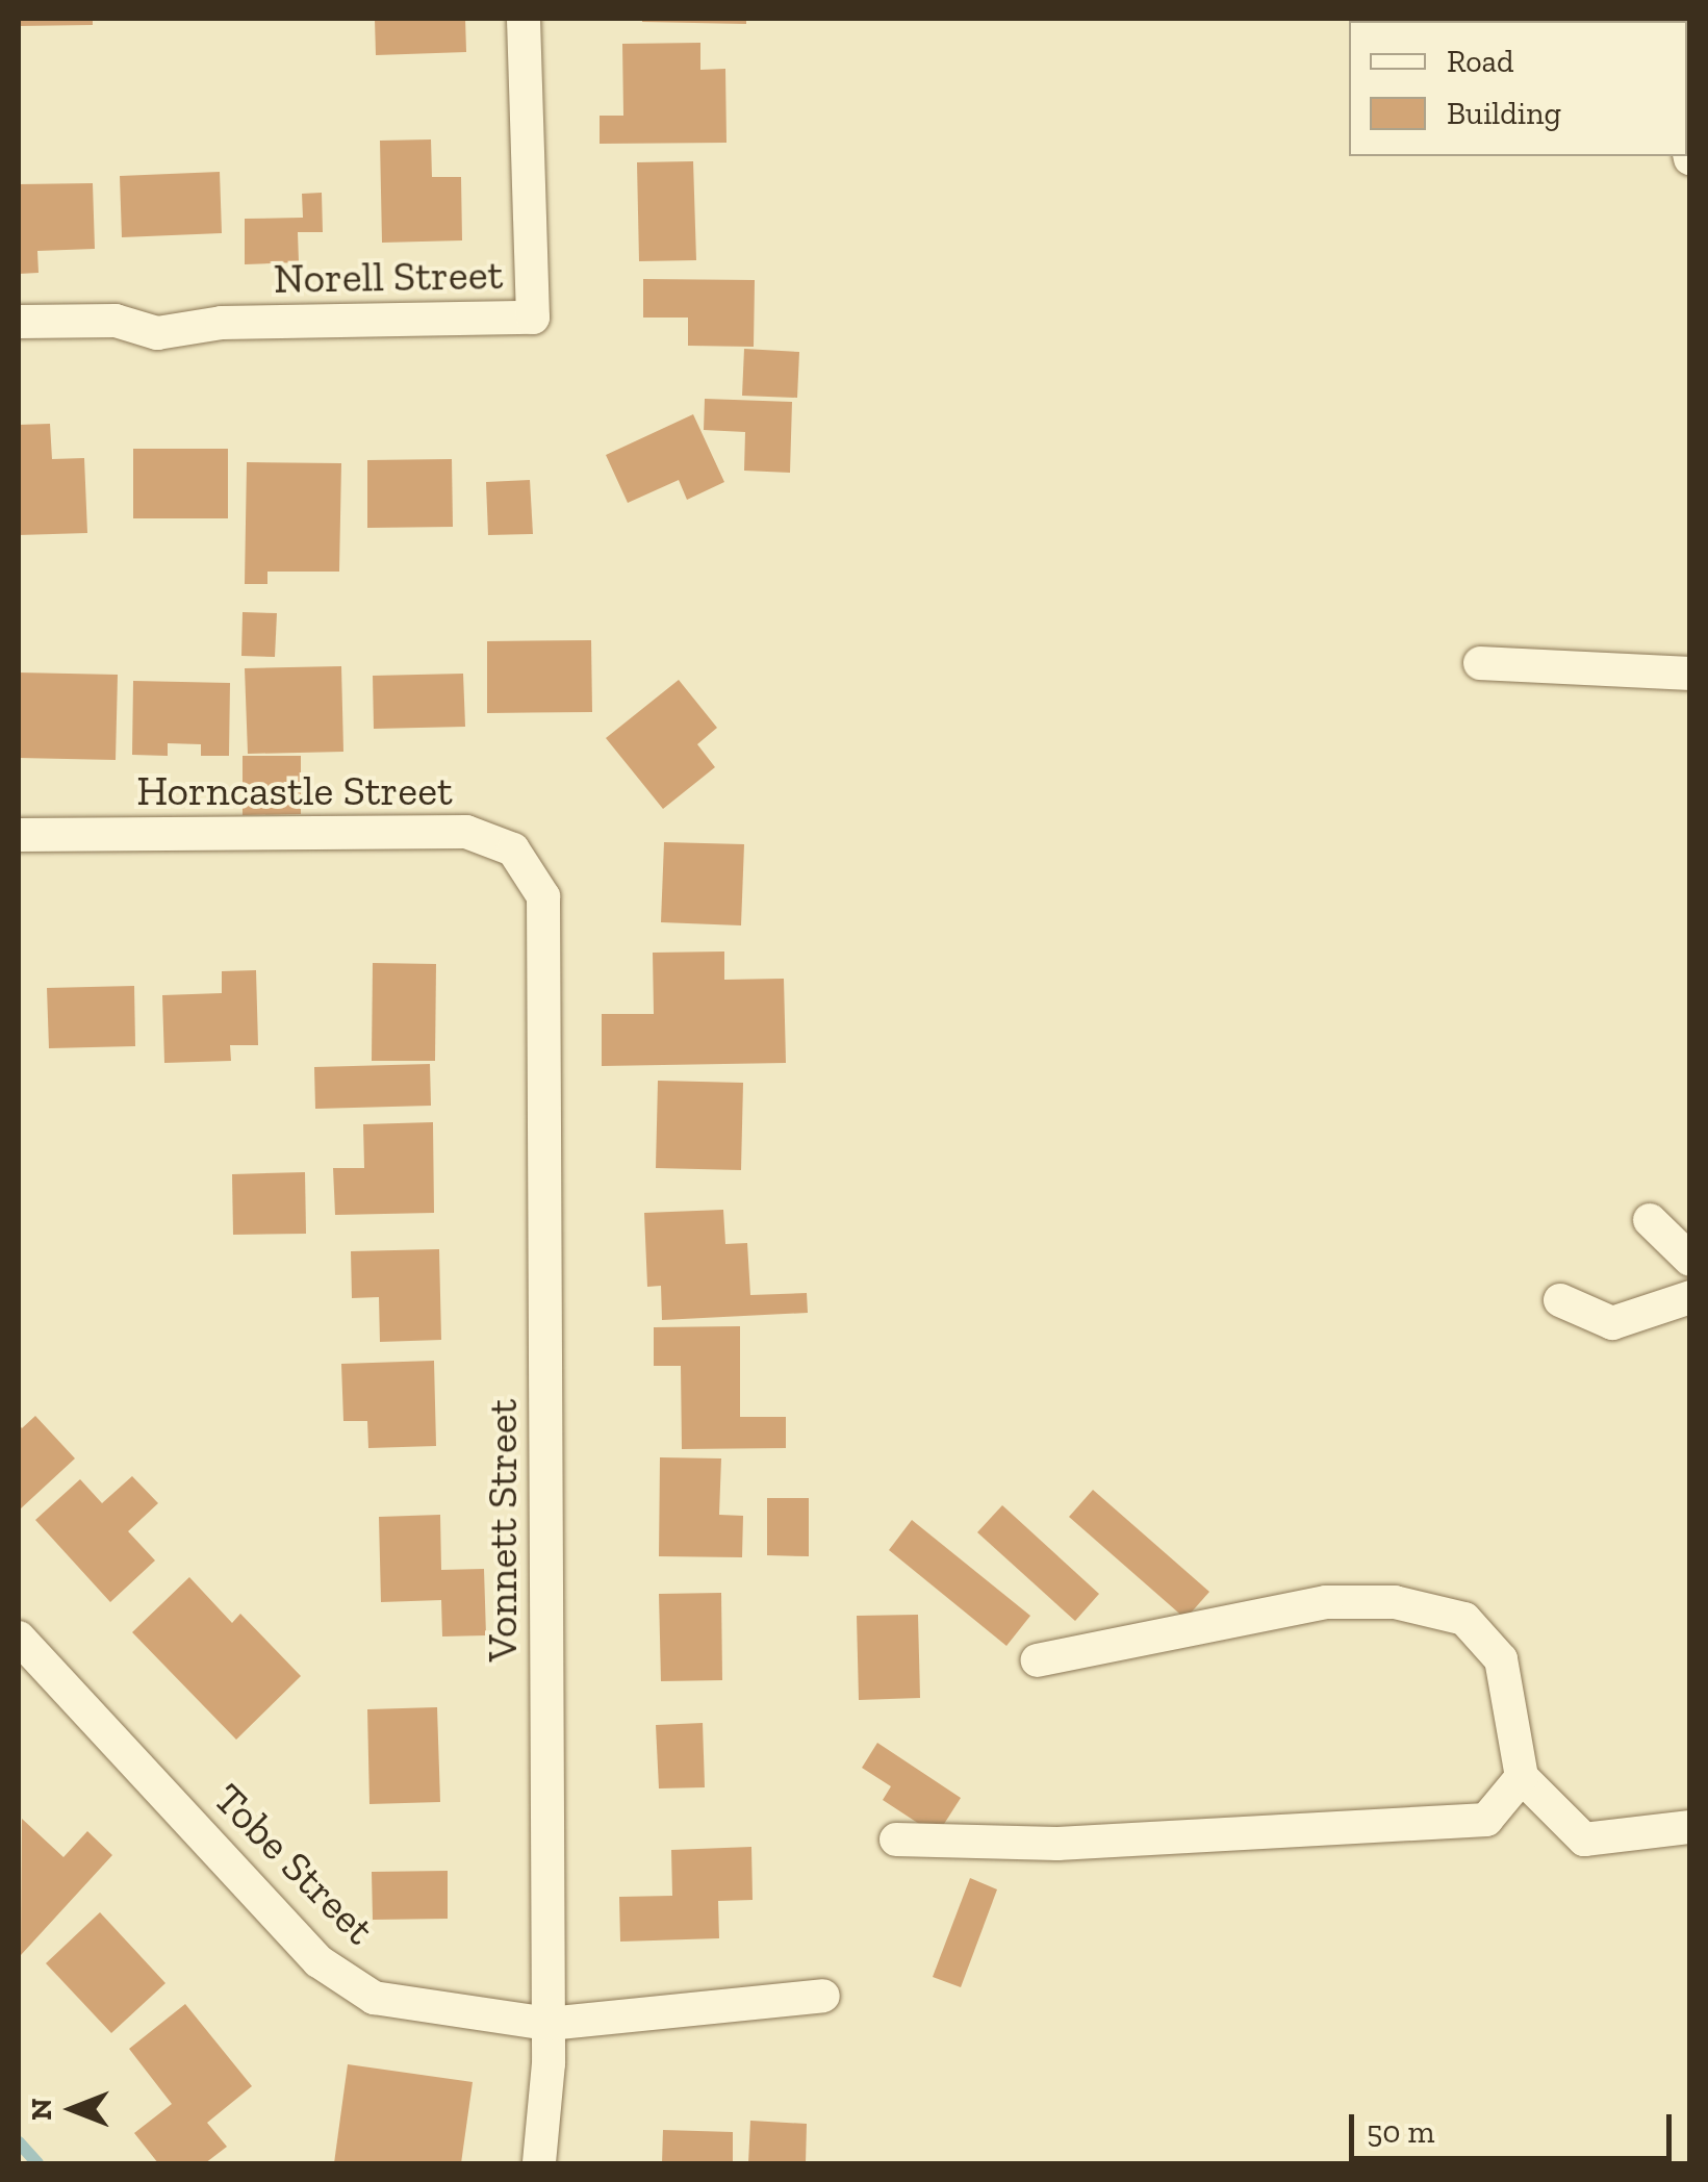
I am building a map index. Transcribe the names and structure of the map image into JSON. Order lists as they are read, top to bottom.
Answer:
{
  "streets": {
    "street": [
      "Norell Street",
      "Horncastle Street",
      "Vonnett Street",
      "Tobe Street"
    ]
  },
  "crossings": [
    ["Horncastle Street", "Vonnett Street"],
    ["Vonnett Street", "Tobe Street"]
  ],
  "legend": ["Road", "Building"],
  "scale_bar": "50 m",
  "north": "left"
}
